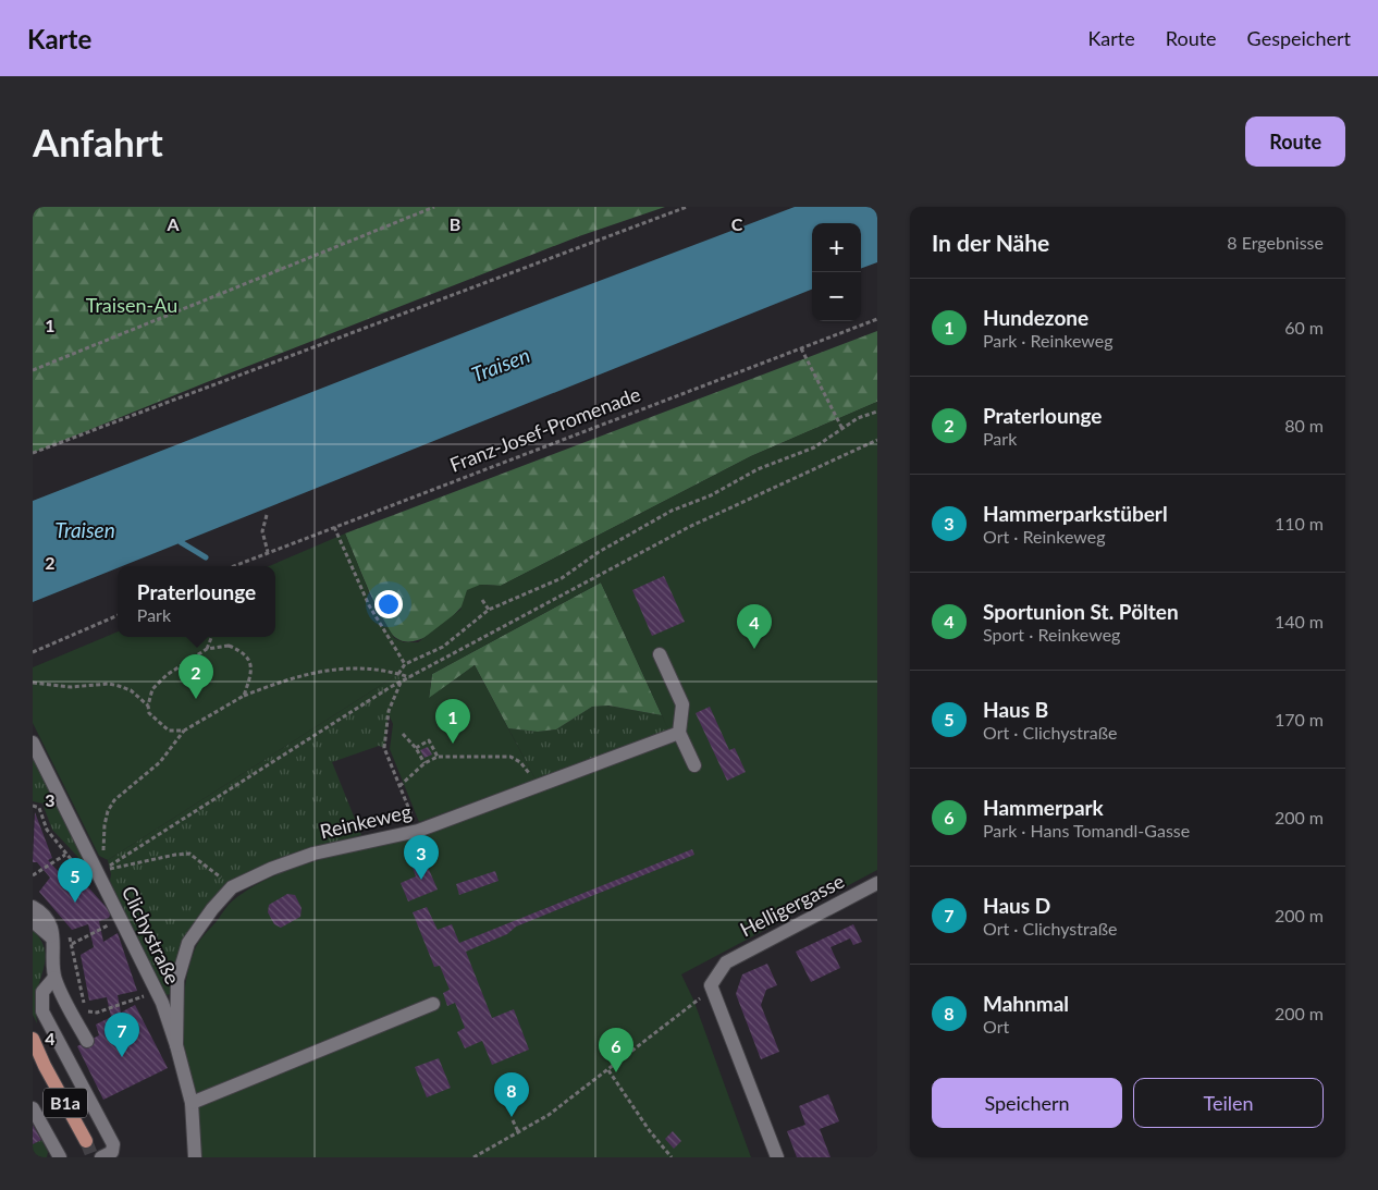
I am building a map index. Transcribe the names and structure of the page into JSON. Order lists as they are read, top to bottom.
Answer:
{
  "streets": {
    "main road": ["B1a"],
    "street": ["Reinkeweg", "Helligergasse", "Clichystraße"],
    "path": ["Franz-Josef-Promenade"]
  },
  "crossings": [
    ["Reinkeweg", "Clichystraße"]
  ],
  "water": ["Traisen"],
  "parks": ["Traisen-Au"],
  "page": {
    "header": "Karte",
    "nav": ["Karte", "Route", "Gespeichert"],
    "buttons": [
      "Route",
      ["Speichern", "Teilen"]
    ],
    "title": "Anfahrt",
    "heading": ["In der Nähe", "8 Ergebnisse"],
    "map_buttons": ["+", "−"],
    "list": [
      {
        "mark": "1",
        "name": "Hundezone",
        "note": "Park · Reinkeweg",
        "value": "60 m"
      },
      {
        "mark": "2",
        "name": "Praterlounge",
        "note": "Park",
        "value": "80 m"
      },
      {
        "mark": "3",
        "name": "Hammerparkstüberl",
        "note": "Ort · Reinkeweg",
        "value": "110 m"
      },
      {
        "mark": "4",
        "name": "Sportunion St. Pölten",
        "note": "Sport · Reinkeweg",
        "value": "140 m"
      },
      {
        "mark": "5",
        "name": "Haus B",
        "note": "Ort · Clichystraße",
        "value": "170 m"
      },
      {
        "mark": "6",
        "name": "Hammerpark",
        "note": "Park · Hans Tomandl-Gasse",
        "value": "200 m"
      },
      {
        "mark": "7",
        "name": "Haus D",
        "note": "Ort · Clichystraße",
        "value": "200 m"
      },
      {
        "mark": "8",
        "name": "Mahnmal",
        "note": "Ort",
        "value": "200 m"
      }
    ],
    "popup": ["Praterlounge", "Park"],
    "pins": [
      "4",
      "2",
      "1",
      "3",
      "5",
      "7",
      "6",
      "8"
    ]
  },
  "grid": {
    "columns": ["A", "B", "C"],
    "rows": [
      "1",
      "2",
      "3",
      "4"
    ]
  }
}
